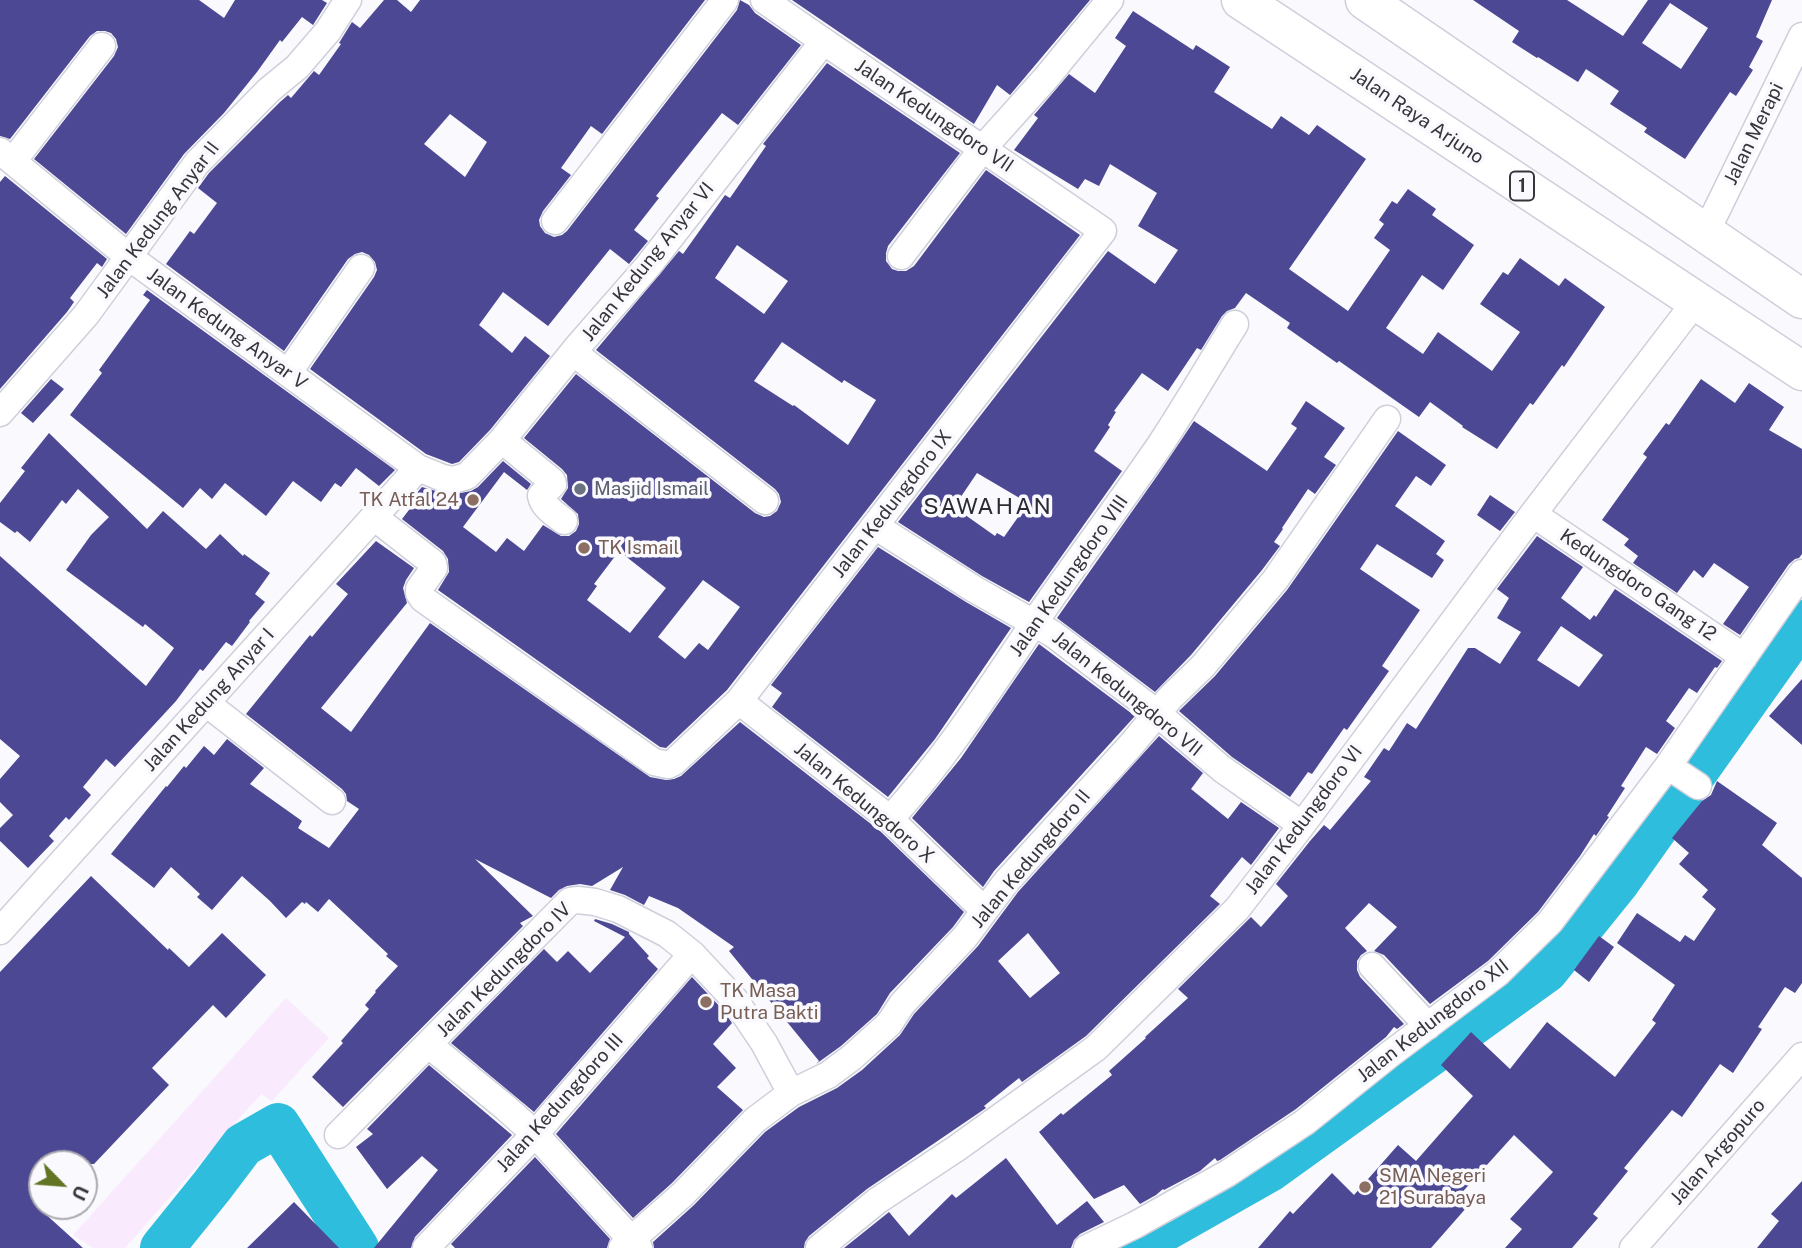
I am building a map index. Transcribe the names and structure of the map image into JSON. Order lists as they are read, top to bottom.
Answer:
{
  "streets": {
    "highway": ["Jalan Raya Arjuno", "1"],
    "street": [
      "Jalan Kedungdoro VII",
      "Jalan Merapi",
      "Jalan Kedung Anyar II",
      "Jalan Kedung Anyar VI",
      "Jalan Kedung Anyar V",
      "Jalan Kedungdoro IX",
      "Jalan Kedungdoro VIII",
      "Kedungdoro Gang 12",
      "Jalan Kedung Anyar I",
      "Jalan Kedungdoro X",
      "Jalan Kedungdoro VI",
      "Jalan Kedungdoro II",
      "Jalan Kedungdoro IV",
      "Jalan Kedungdoro XII",
      "Jalan Kedungdoro III",
      "Jalan Argopuro"
    ]
  },
  "crossings": [
    ["Jalan Kedungdoro VII", "Jalan Kedung Anyar VI"],
    ["Jalan Kedungdoro VII", "Jalan Kedungdoro IX"],
    ["Jalan Kedungdoro VII", "Jalan Kedungdoro VIII"],
    ["Jalan Kedungdoro VII", "Jalan Kedungdoro VI"],
    ["Jalan Kedungdoro VII", "Jalan Kedungdoro II"],
    ["Jalan Raya Arjuno", "Jalan Kedungdoro VI"],
    ["Jalan Kedung Anyar II", "Jalan Kedung Anyar V"],
    ["Jalan Kedung Anyar VI", "Jalan Kedung Anyar V"],
    ["Jalan Kedung Anyar V", "Jalan Kedung Anyar I"],
    ["Jalan Kedungdoro IX", "Jalan Kedung Anyar I"],
    ["Jalan Kedungdoro IX", "Jalan Kedungdoro X"],
    ["Jalan Kedungdoro VIII", "Jalan Kedungdoro X"],
    ["Kedungdoro Gang 12", "Jalan Kedungdoro VI"],
    ["Kedungdoro Gang 12", "Jalan Kedungdoro XII"],
    ["Jalan Kedungdoro X", "Jalan Kedungdoro II"],
    ["Jalan Kedungdoro II", "Jalan Kedungdoro IV"],
    ["Jalan Kedungdoro IV", "Jalan Kedungdoro III"]
  ],
  "districts": ["SAWAHAN"],
  "places": [
    "Masjid Ismail",
    "TK Atfal 24",
    "TK Ismail",
    "TK Masa Putra Bakti",
    "SMA Negeri 21 Surabaya"
  ],
  "north": "bottom right"
}
